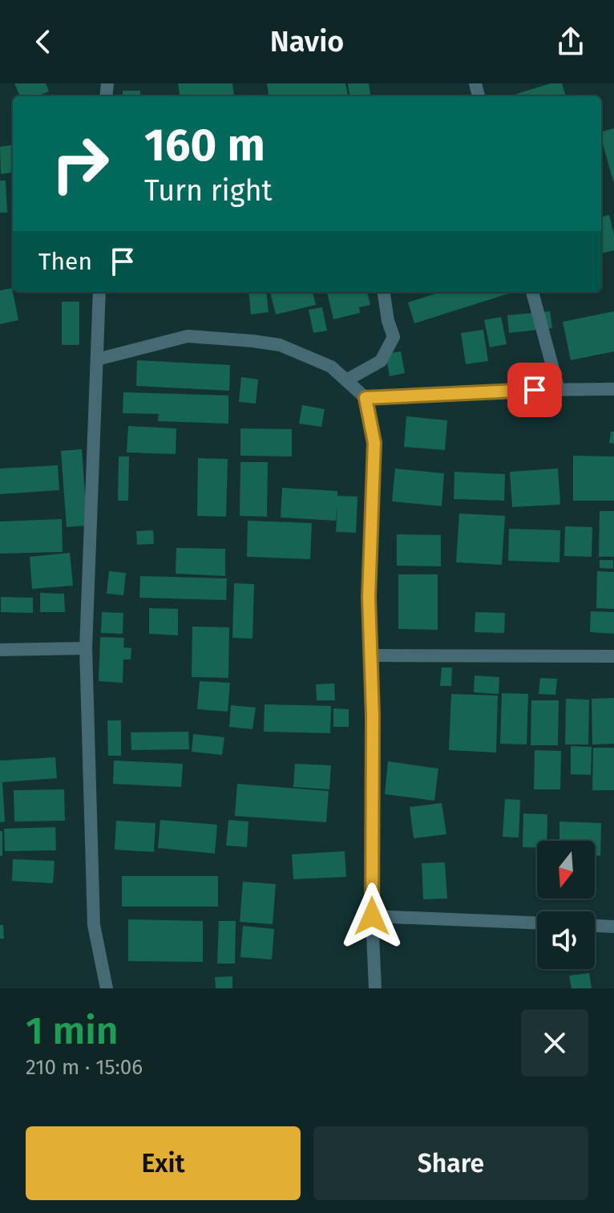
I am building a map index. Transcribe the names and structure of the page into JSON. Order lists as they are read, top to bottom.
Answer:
{
  "north": "bottom",
  "page": {
    "header": "Navio",
    "turn": ["160 m", "Turn right"],
    "then": "Then",
    "heading": ["1 min", "210 m · 15:06"],
    "buttons": ["Exit", "Share"]
  }
}
